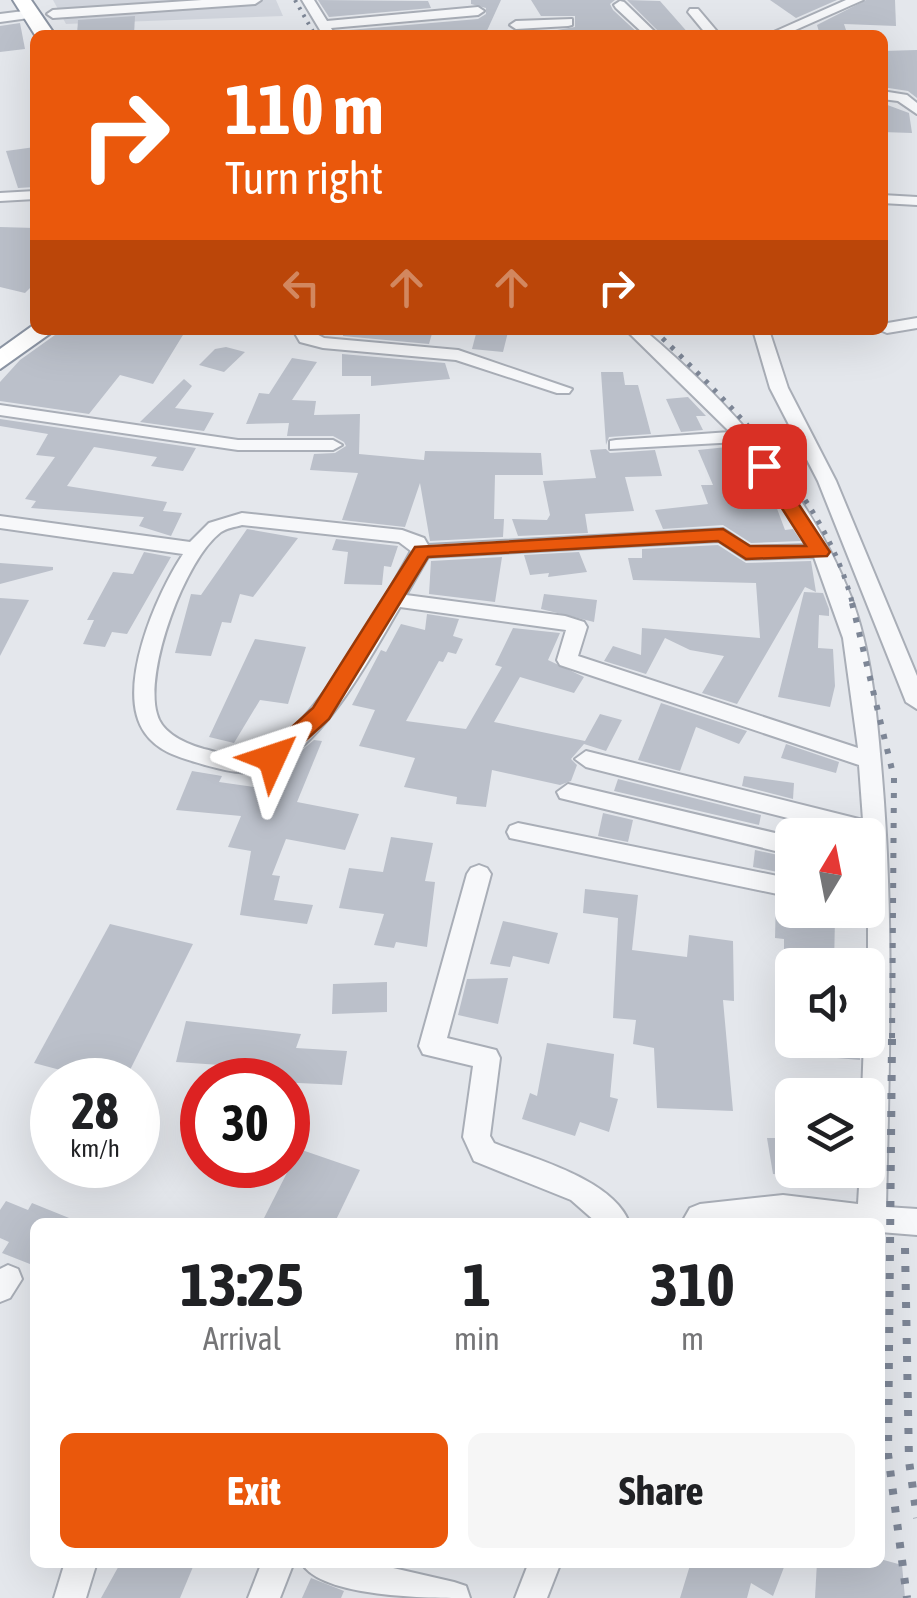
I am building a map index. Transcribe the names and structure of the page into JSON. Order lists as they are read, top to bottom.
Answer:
{
  "north": "top",
  "page": {
    "turn": ["110 m", "Turn right"],
    "speed": "28 km/h",
    "limit": "30",
    "eta": [
      "13:25",
      "Arrival",
      "1",
      "min",
      "310",
      "m"
    ],
    "buttons": ["Exit", "Share"]
  }
}
